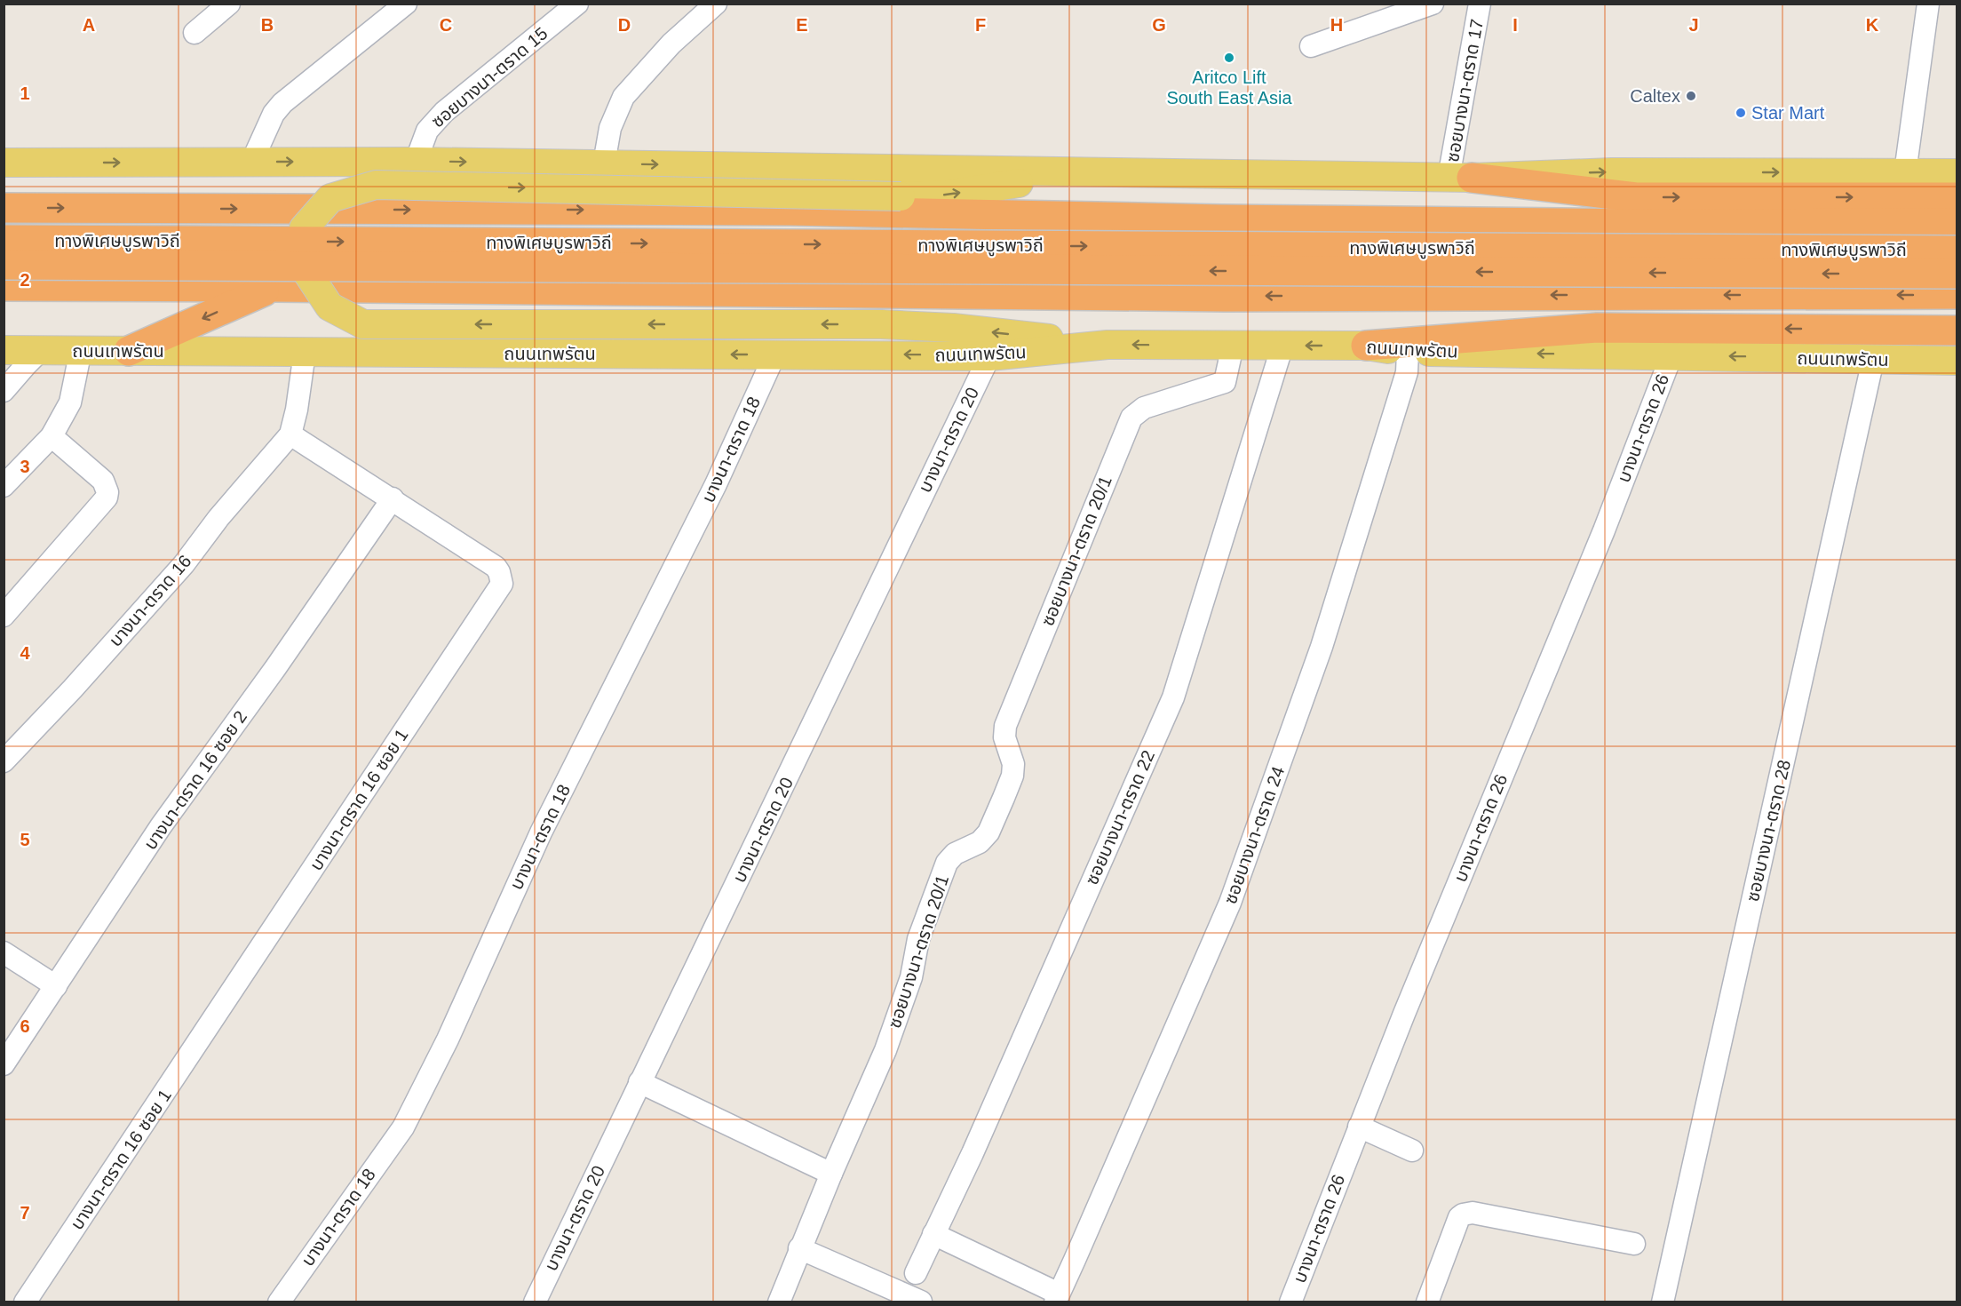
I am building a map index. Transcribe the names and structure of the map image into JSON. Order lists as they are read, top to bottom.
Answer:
{
  "streets": {
    "highway": ["ทางพิเศษบูรพาวิถี"],
    "main road": ["ถนนเทพรัตน"],
    "street": [
      "ซอยบางนา-ตราด 15",
      "ซอยบางนา-ตราด 17",
      "บางนา-ตราด 26",
      "บางนา-ตราด 20",
      "บางนา-ตราด 18",
      "ซอยบางนา-ตราด 20/1",
      "บางนา-ตราด 16",
      "บางนา-ตราด 16 ซอย 2",
      "บางนา-ตราด 16 ซอย 1",
      "ซอยบางนา-ตราด 22",
      "ซอยบางนา-ตราด 28",
      "ซอยบางนา-ตราด 24"
    ]
  },
  "crossings": [
    ["ถนนเทพรัตน", "บางนา-ตราด 26"],
    ["ถนนเทพรัตน", "บางนา-ตราด 20"],
    ["ถนนเทพรัตน", "บางนา-ตราด 18"],
    ["ถนนเทพรัตน", "ซอยบางนา-ตราด 20/1"],
    ["ถนนเทพรัตน", "ซอยบางนา-ตราด 22"],
    ["ถนนเทพรัตน", "ซอยบางนา-ตราด 28"],
    ["ถนนเทพรัตน", "ซอยบางนา-ตราด 24"],
    ["บางนา-ตราด 16", "บางนา-ตราด 16 ซอย 1"],
    ["บางนา-ตราด 16 ซอย 2", "บางนา-ตราด 16 ซอย 1"]
  ],
  "places": ["Aritco Lift South East Asia", "Caltex", "Star Mart"],
  "grid": {
    "columns": [
      "A",
      "B",
      "C",
      "D",
      "E",
      "F",
      "G",
      "H",
      "I",
      "J",
      "K"
    ],
    "rows": [
      "1",
      "2",
      "3",
      "4",
      "5",
      "6",
      "7"
    ]
  }
}
